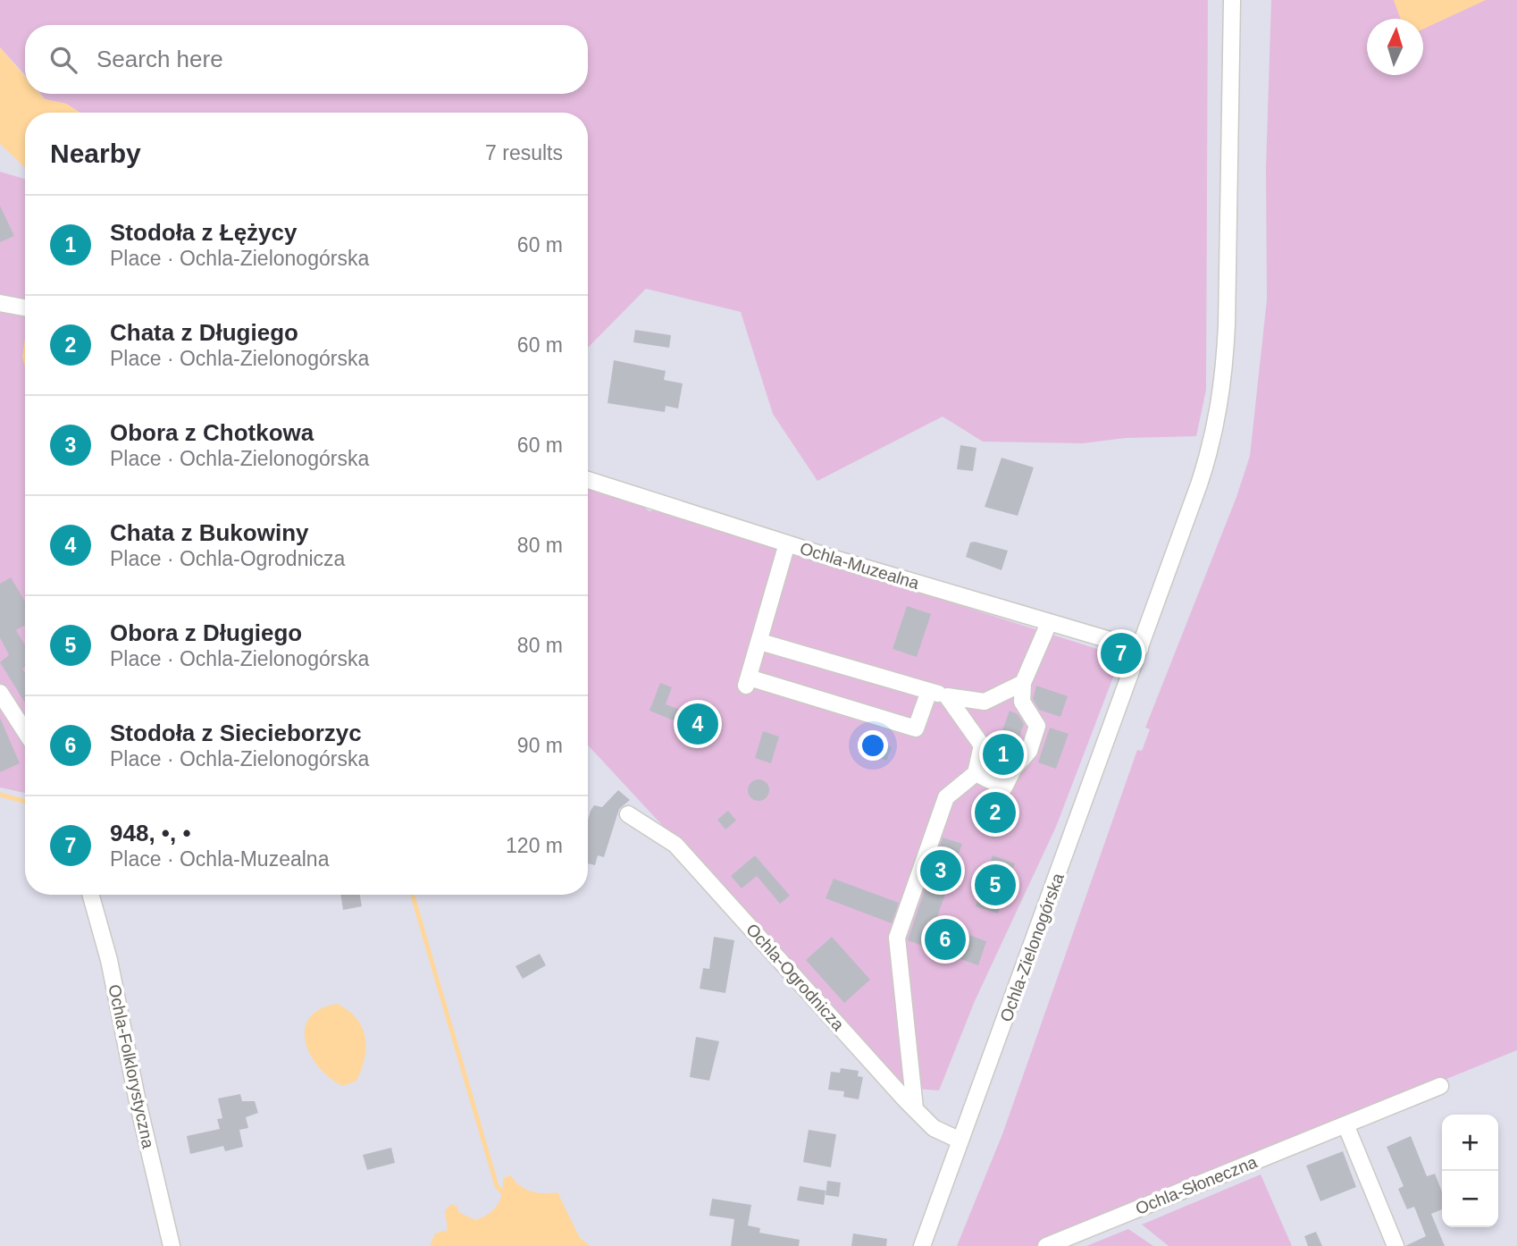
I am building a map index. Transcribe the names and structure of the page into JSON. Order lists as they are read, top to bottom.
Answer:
{
  "streets": {
    "street": [
      "Ochla-Muzealna",
      "Ochla-Zielonogórska",
      "Ochla-Ogrodnicza",
      "Ochla-Folklorystyczna",
      "Ochla-Słoneczna"
    ]
  },
  "crossings": [
    ["Ochla-Muzealna", "Ochla-Zielonogórska"],
    ["Ochla-Zielonogórska", "Ochla-Ogrodnicza"]
  ],
  "north": "top",
  "page": {
    "search": "Search here",
    "heading": ["Nearby", "7 results"],
    "list": [
      {
        "mark": "1",
        "name": "Stodoła z Łężycy",
        "note": "Place · Ochla-Zielonogórska",
        "value": "60 m"
      },
      {
        "mark": "2",
        "name": "Chata z Długiego",
        "note": "Place · Ochla-Zielonogórska",
        "value": "60 m"
      },
      {
        "mark": "3",
        "name": "Obora z Chotkowa",
        "note": "Place · Ochla-Zielonogórska",
        "value": "60 m"
      },
      {
        "mark": "4",
        "name": "Chata z Bukowiny",
        "note": "Place · Ochla-Ogrodnicza",
        "value": "80 m"
      },
      {
        "mark": "5",
        "name": "Obora z Długiego",
        "note": "Place · Ochla-Zielonogórska",
        "value": "80 m"
      },
      {
        "mark": "6",
        "name": "Stodoła z Siecieborzyc",
        "note": "Place · Ochla-Zielonogórska",
        "value": "90 m"
      },
      {
        "mark": "7",
        "name": "948, •, •",
        "note": "Place · Ochla-Muzealna",
        "value": "120 m"
      }
    ],
    "pins": [
      "7",
      "4",
      "1",
      "2",
      "3",
      "5",
      "6"
    ],
    "map_buttons": ["+", "−"]
  }
}
